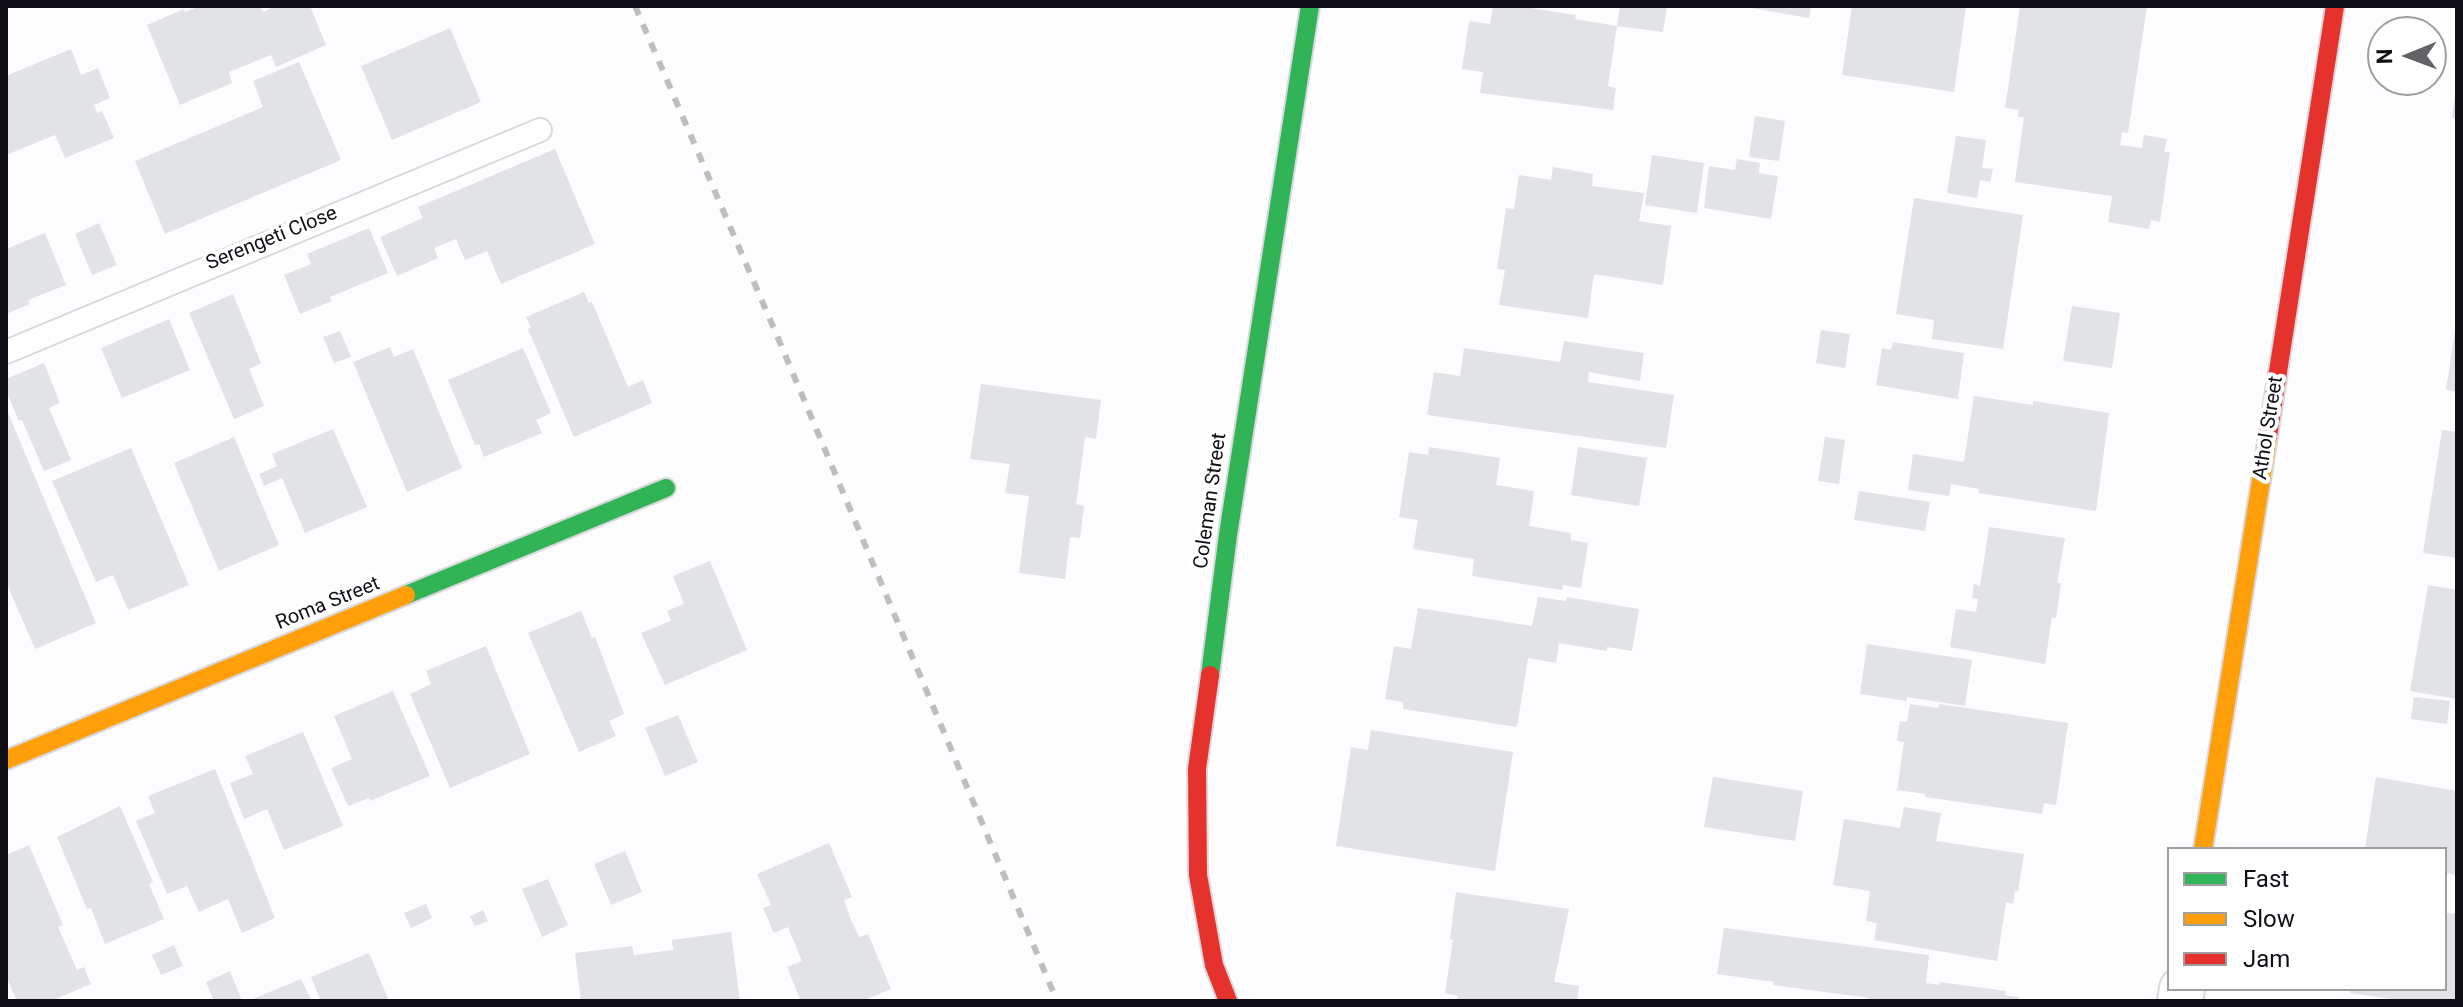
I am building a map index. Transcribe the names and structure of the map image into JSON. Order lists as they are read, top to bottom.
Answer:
{
  "streets": {
    "street": ["Athol Street", "Coleman Street", "Roma Street"],
    "lane": ["Serengeti Close"]
  },
  "legend": ["Fast", "Slow", "Jam"],
  "north": "left"
}
